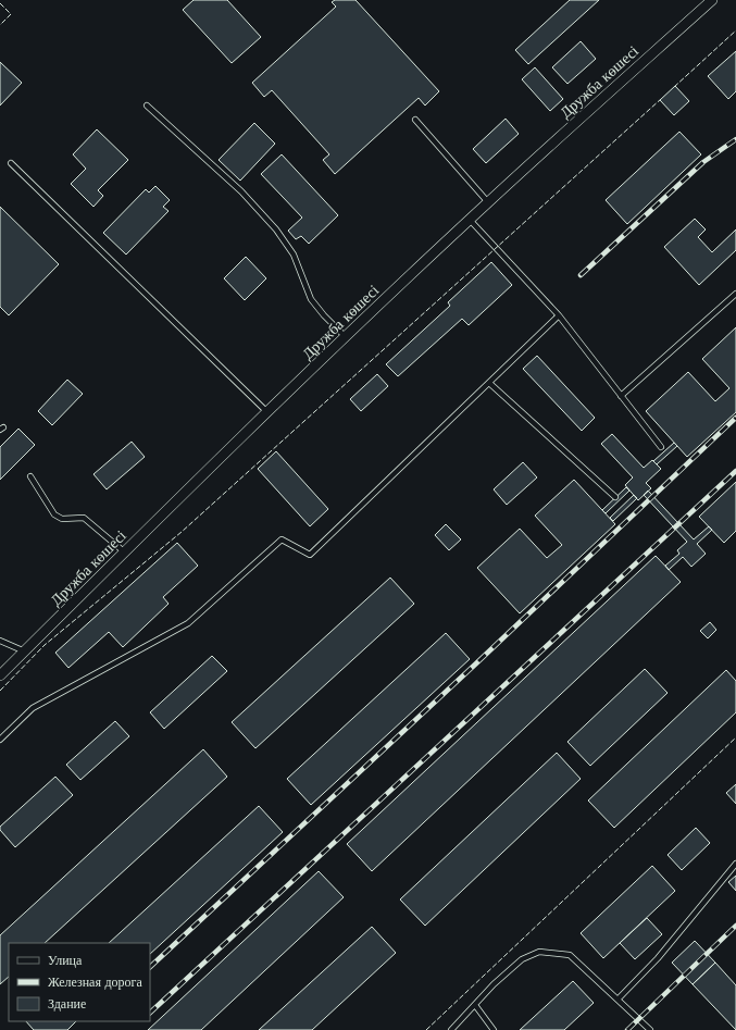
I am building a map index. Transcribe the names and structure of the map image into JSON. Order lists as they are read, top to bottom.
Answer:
{
  "streets": {
    "street": ["Дружба көшесі"]
  },
  "legend": ["Улица", "Железная дорога", "Здание"]
}
